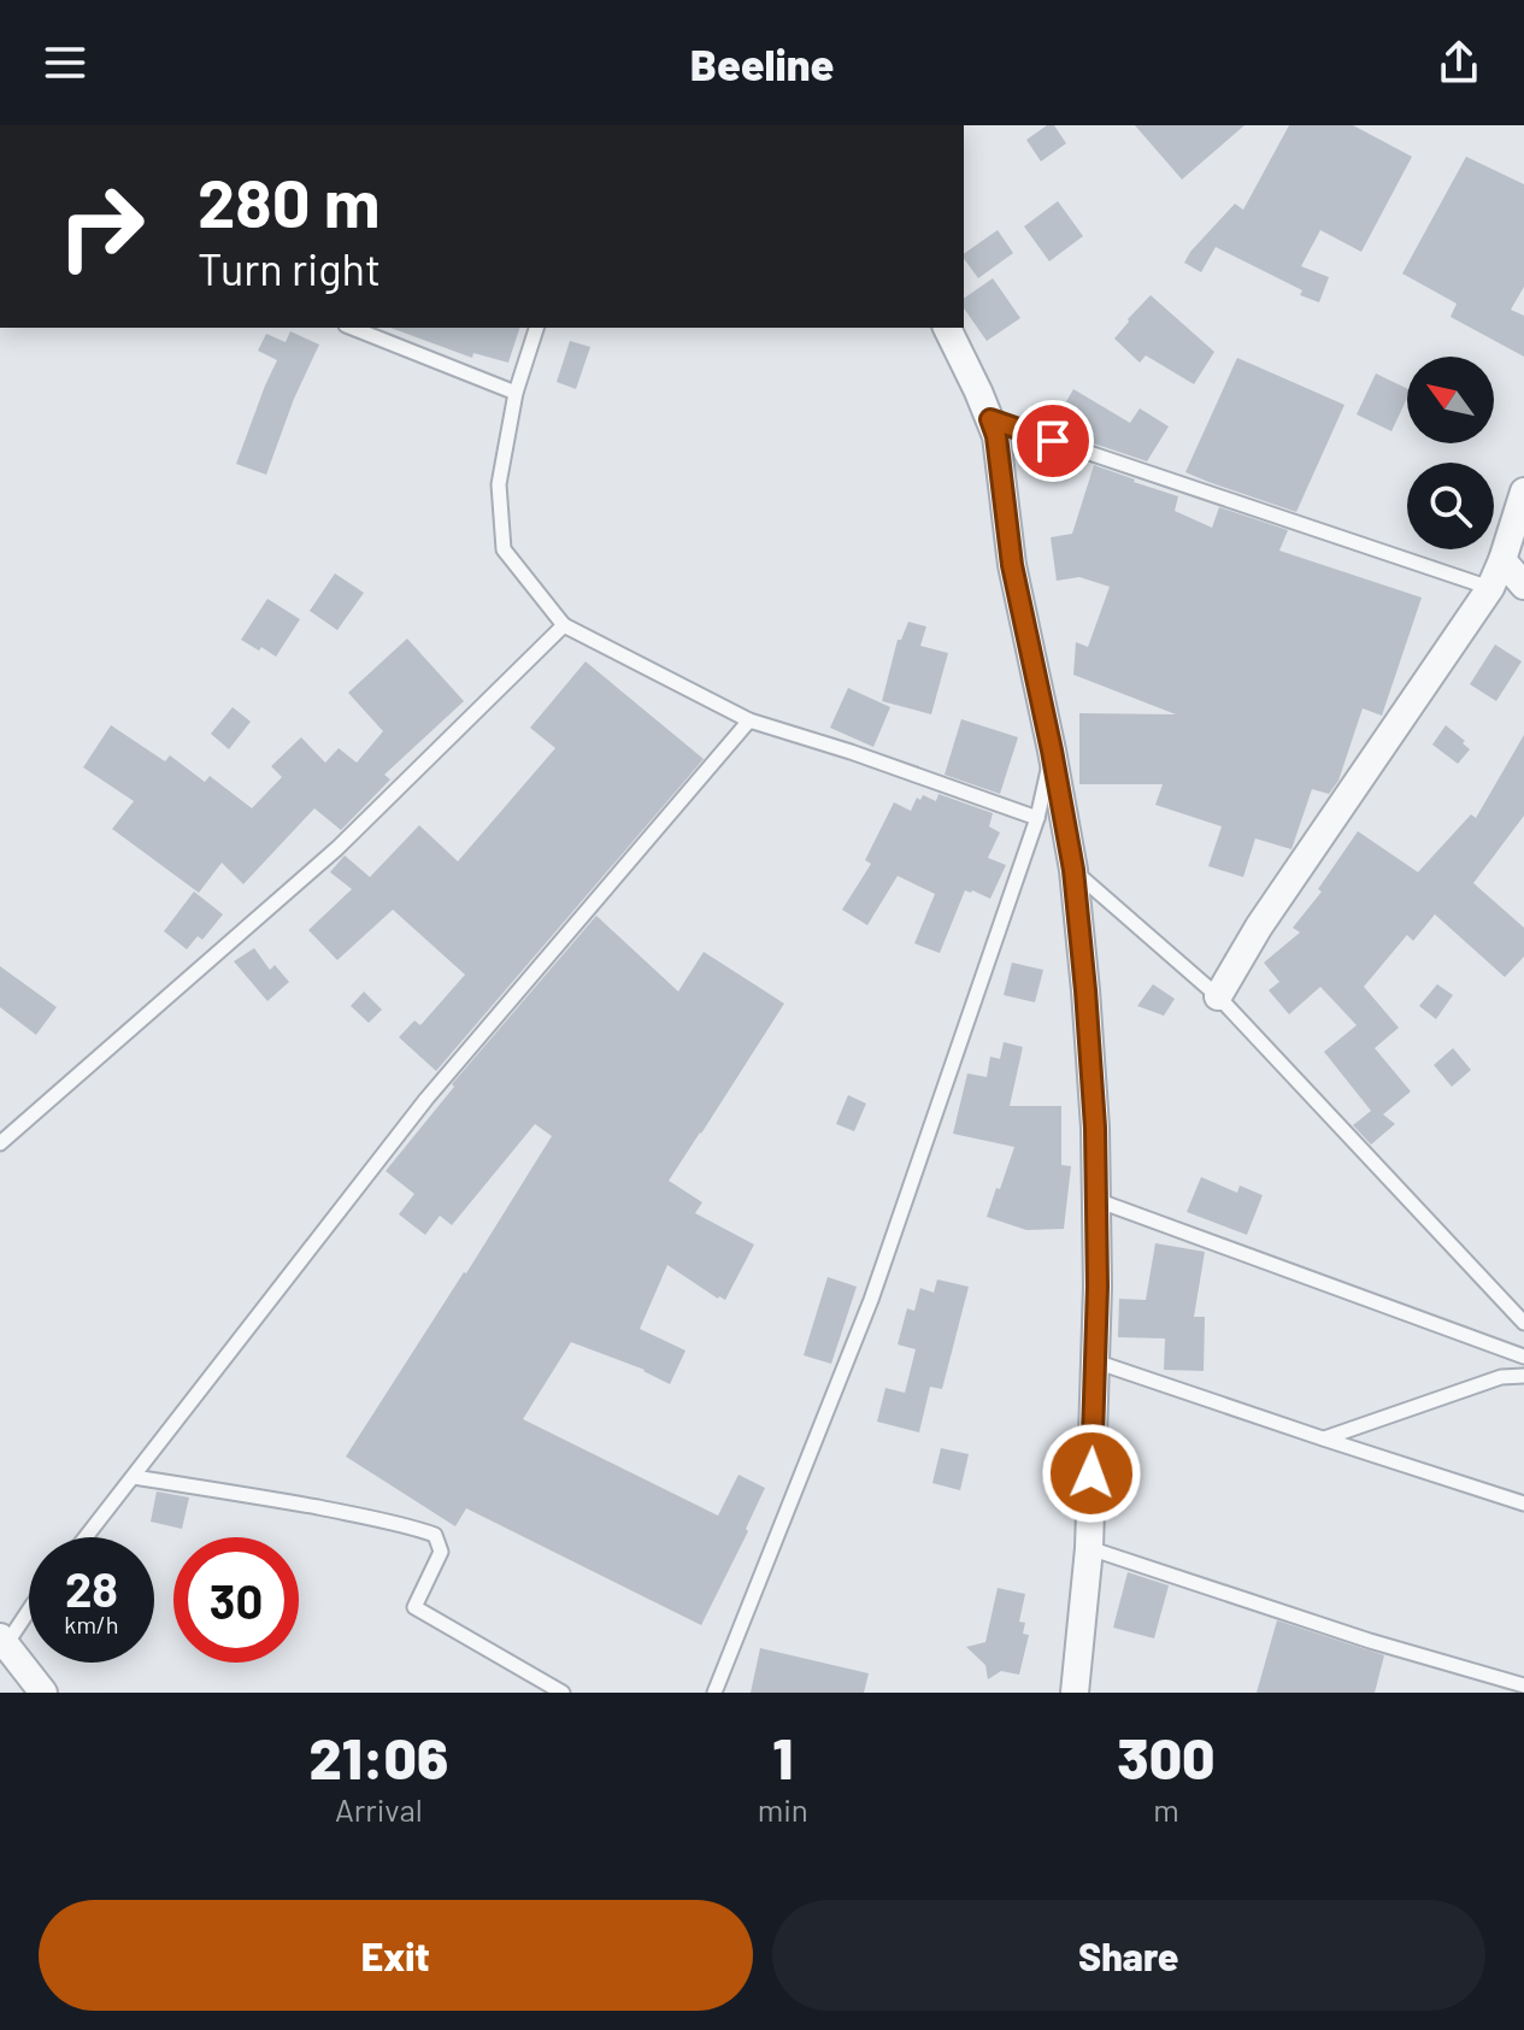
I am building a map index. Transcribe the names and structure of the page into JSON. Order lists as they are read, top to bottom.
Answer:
{
  "north": "top left",
  "page": {
    "header": "Beeline",
    "turn": ["280 m", "Turn right"],
    "speed": "28 km/h",
    "limit": "30",
    "eta": [
      "21:06",
      "Arrival",
      "1",
      "min",
      "300",
      "m"
    ],
    "buttons": ["Exit", "Share"]
  }
}
